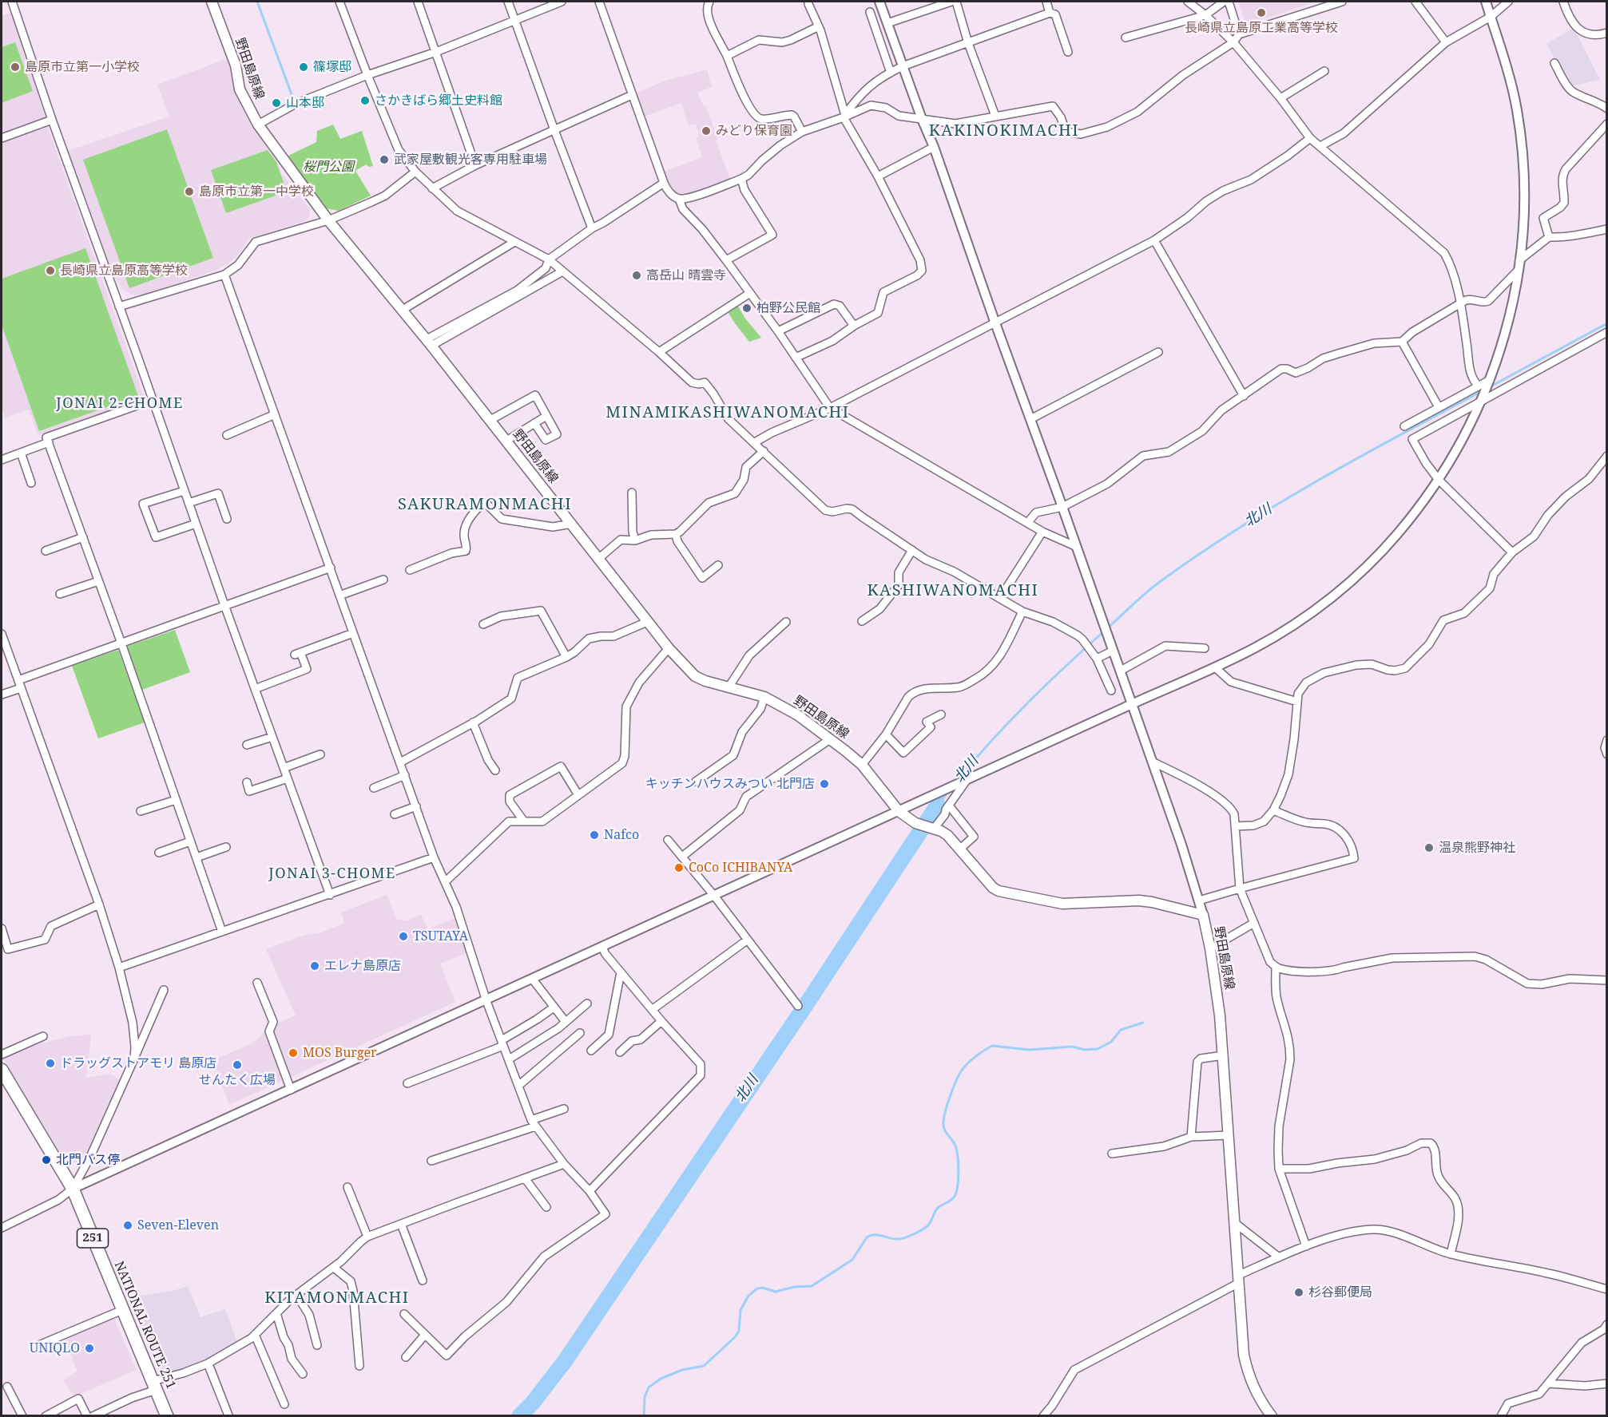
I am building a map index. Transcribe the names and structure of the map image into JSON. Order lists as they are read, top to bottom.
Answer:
{
  "streets": {
    "highway": ["251", "NATIONAL ROUTE 251"],
    "main road": ["野田島原線"]
  },
  "districts": [
    "KAKINOKIMACHI",
    "JONAI 2-CHOME",
    "MINAMIKASHIWANOMACHI",
    "SAKURAMONMACHI",
    "KASHIWANOMACHI",
    "JONAI 3-CHOME",
    "KITAMONMACHI"
  ],
  "water": ["北川"],
  "parks": ["桜門公園"],
  "places": [
    "長崎県立島原工業高等学校",
    "島原市立第一小学校",
    "篠塚邸",
    "さかきばら郷土史料館",
    "山本邸",
    "みどり保育園",
    "武家屋敷観光客専用駐車場",
    "島原市立第一中学校",
    "長崎県立島原高等学校",
    "高岳山 晴雲寺",
    "柏野公民館",
    "キッチンハウスみつい 北門店",
    "Nafco",
    "温泉熊野神社",
    "CoCo ICHIBANYA",
    "TSUTAYA",
    "エレナ島原店",
    "MOS Burger",
    "ドラッグストアモリ 島原店",
    "せんたく広場",
    "北門バス停",
    "Seven-Eleven",
    "杉谷郵便局",
    "UNIQLO"
  ]
}
